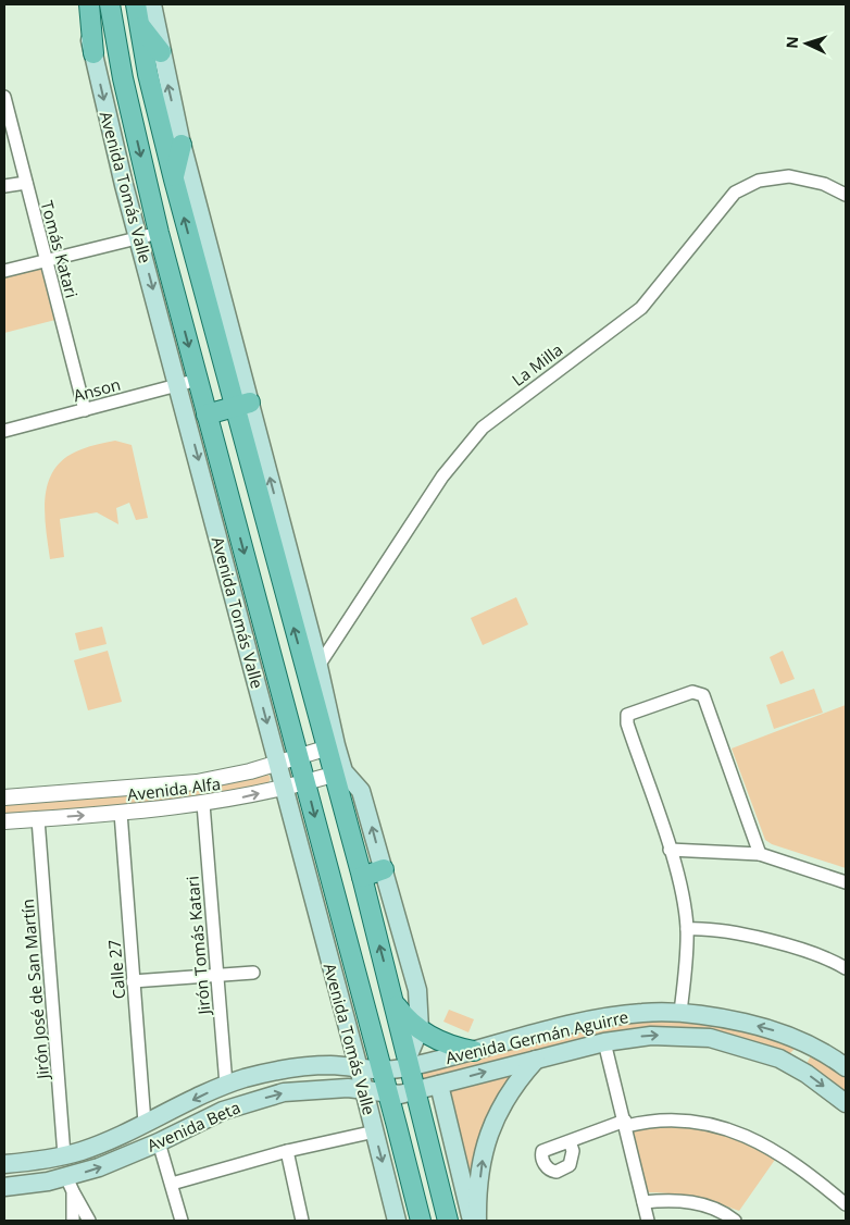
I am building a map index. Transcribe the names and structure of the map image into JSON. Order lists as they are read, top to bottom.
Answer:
{
  "streets": {
    "main road": ["Avenida Tomás Valle", "Avenida Germán Aguirre", "Avenida Beta"],
    "street": [
      "Tomás Katari",
      "La Milla",
      "Anson",
      "Avenida Alfa",
      "Jirón Tomás Katari",
      "Calle 27",
      "Jirón José de San Martín"
    ]
  },
  "crossings": [
    ["Avenida Tomás Valle", "Anson"],
    ["Avenida Tomás Valle", "Avenida Alfa"],
    ["Avenida Tomás Valle", "Avenida Germán Aguirre"],
    ["Avenida Tomás Valle", "Avenida Beta"],
    ["Tomás Katari", "Anson"],
    ["Avenida Alfa", "Jirón Tomás Katari"],
    ["Avenida Alfa", "Calle 27"],
    ["Avenida Alfa", "Jirón José de San Martín"],
    ["Jirón Tomás Katari", "Avenida Beta"],
    ["Calle 27", "Avenida Beta"],
    ["Jirón José de San Martín", "Avenida Beta"],
    ["Avenida Germán Aguirre", "Avenida Beta"]
  ],
  "north": "left"
}
